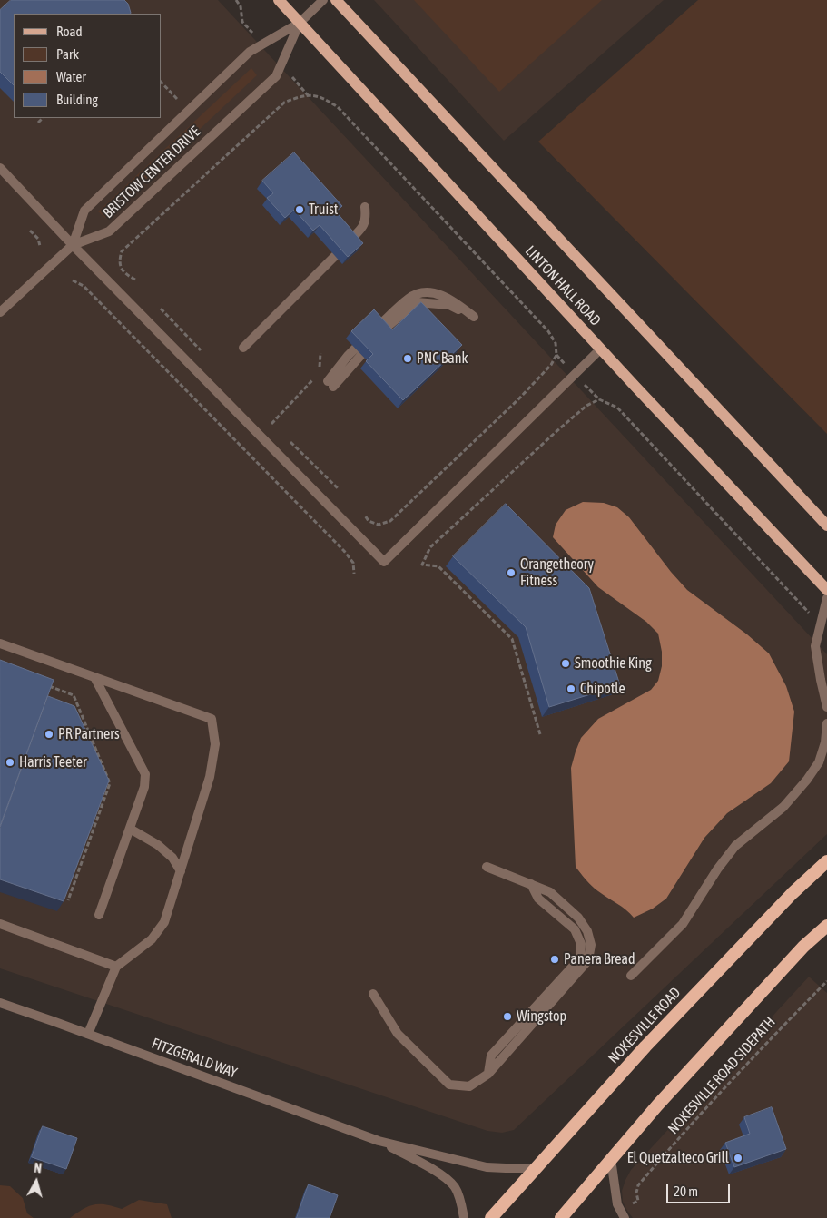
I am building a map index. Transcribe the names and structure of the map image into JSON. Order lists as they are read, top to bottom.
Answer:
{
  "streets": {
    "highway": ["NOKESVILLE ROAD"],
    "main road": ["LINTON HALL ROAD"],
    "street": ["BRISTOW CENTER DRIVE", "FITZGERALD WAY"],
    "path": ["NOKESVILLE ROAD SIDEPATH"]
  },
  "crossings": [
    ["BRISTOW CENTER DRIVE", "LINTON HALL ROAD"],
    ["NOKESVILLE ROAD", "FITZGERALD WAY"]
  ],
  "places": [
    "Truist",
    "PNC Bank",
    "Orangetheory Fitness",
    "Smoothie King",
    "Chipotle",
    "PR Partners",
    "Harris Teeter",
    "Panera Bread",
    "Wingstop",
    "El Quetzalteco Grill"
  ],
  "legend": [
    "Road",
    "Park",
    "Water",
    "Building"
  ],
  "scale_bar": "20 m",
  "north": "top"
}
